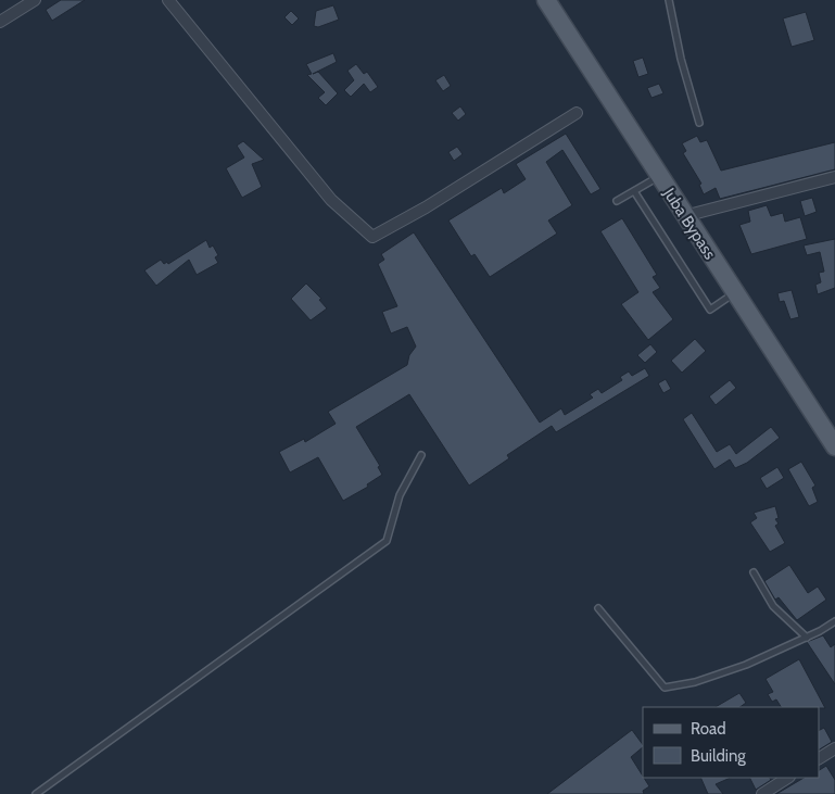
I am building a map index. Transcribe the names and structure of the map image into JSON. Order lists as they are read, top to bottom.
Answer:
{
  "streets": {
    "main road": ["Juba Bypass"]
  },
  "legend": ["Road", "Building"]
}
